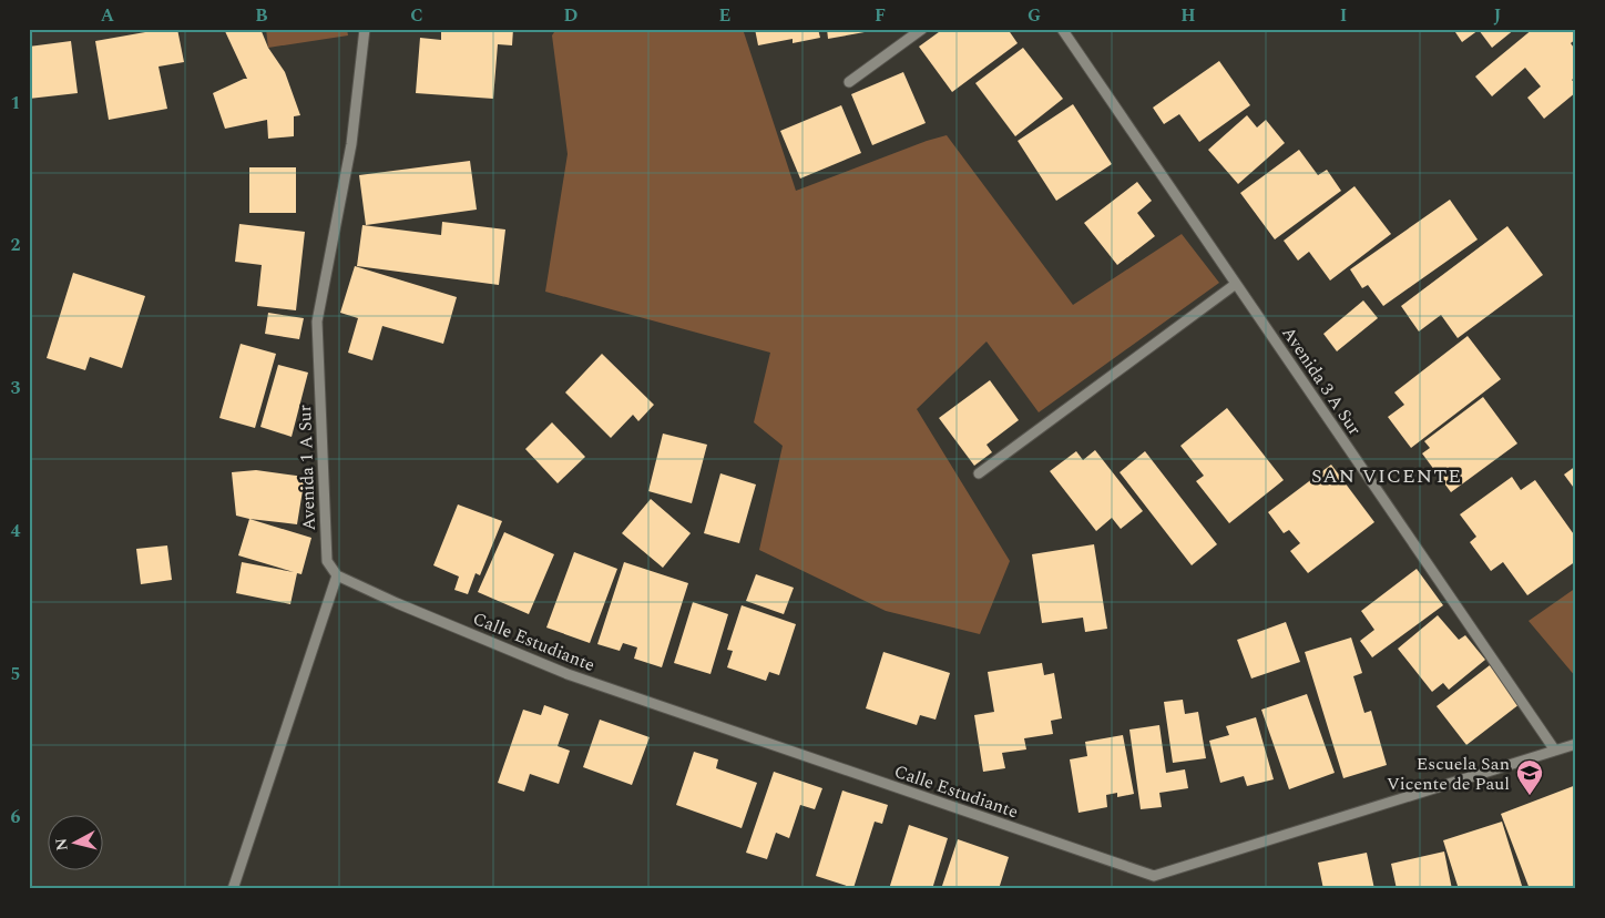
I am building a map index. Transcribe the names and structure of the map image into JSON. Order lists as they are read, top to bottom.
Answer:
{
  "streets": {
    "street": ["Avenida 3 A Sur", "Avenida 1 A Sur", "Calle Estudiante"]
  },
  "crossings": [
    ["Avenida 3 A Sur", "Calle Estudiante"],
    ["Avenida 1 A Sur", "Calle Estudiante"]
  ],
  "districts": ["SAN VICENTE"],
  "places": {
    "school or university": ["Escuela San Vicente de Paul"]
  },
  "north": "left",
  "grid": {
    "columns": [
      "A",
      "B",
      "C",
      "D",
      "E",
      "F",
      "G",
      "H",
      "I",
      "J"
    ],
    "rows": [
      "1",
      "2",
      "3",
      "4",
      "5",
      "6"
    ]
  }
}
